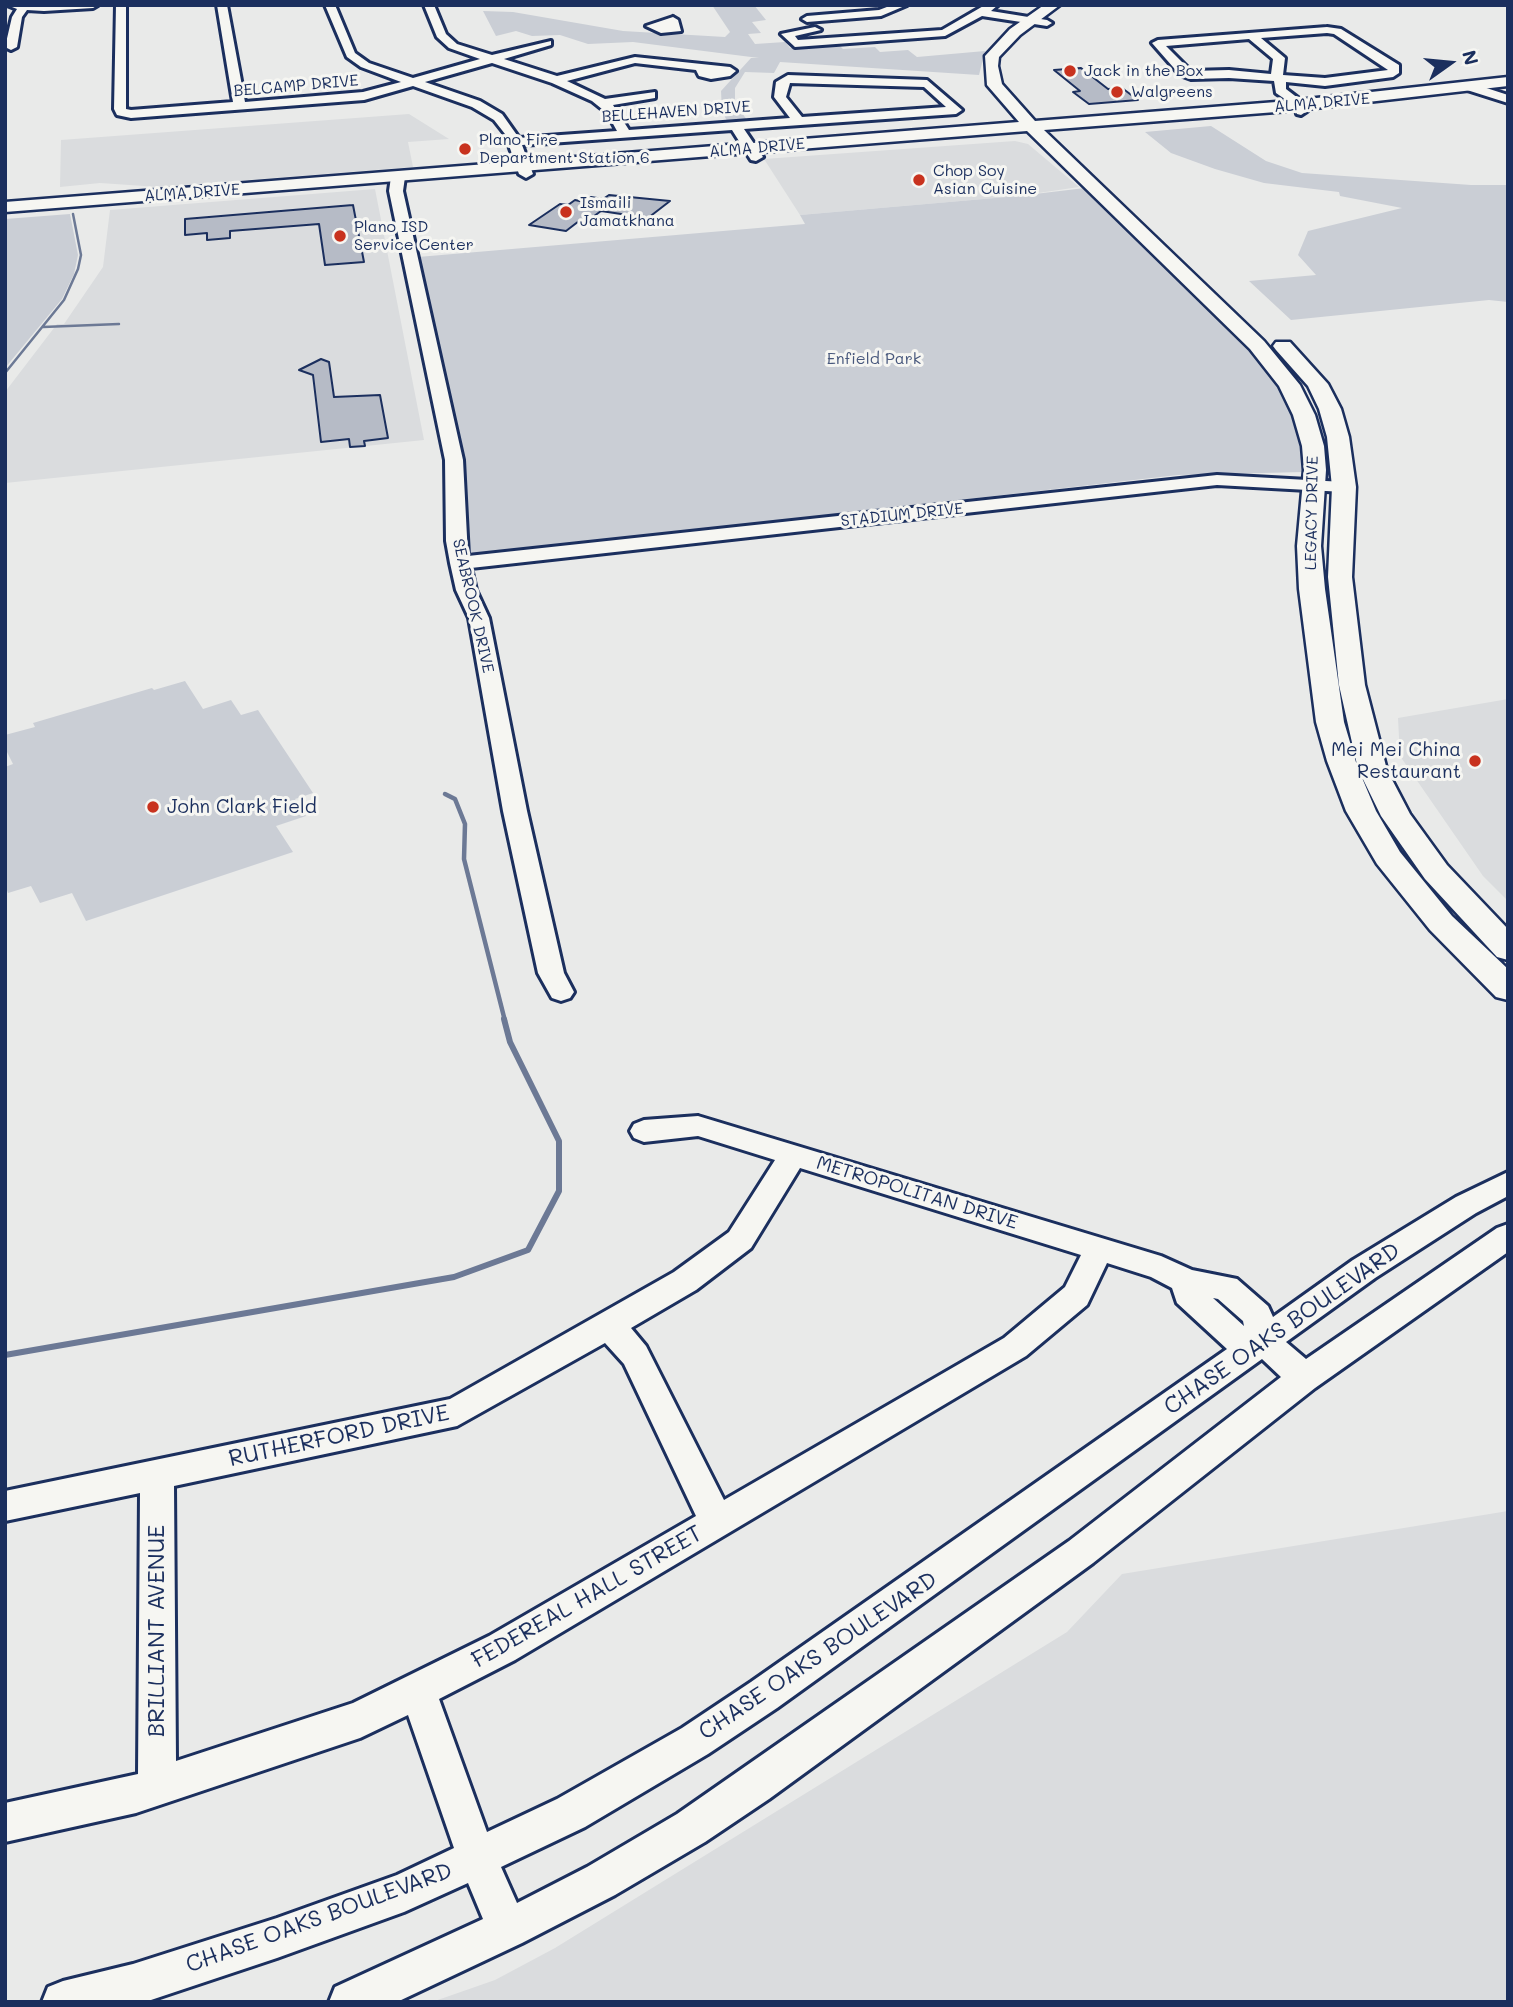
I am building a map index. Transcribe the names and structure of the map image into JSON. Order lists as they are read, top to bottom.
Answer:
{
  "streets": {
    "main road": ["ALMA DRIVE", "LEGACY DRIVE"],
    "street": [
      "BELCAMP DRIVE",
      "BELLEHAVEN DRIVE",
      "STADIUM DRIVE",
      "SEABROOK DRIVE",
      "METROPOLITAN DRIVE",
      "CHASE OAKS BOULEVARD",
      "RUTHERFORD DRIVE",
      "FEDEREAL HALL STREET",
      "BRILLIANT AVENUE"
    ]
  },
  "crossings": [
    ["ALMA DRIVE", "LEGACY DRIVE"],
    ["ALMA DRIVE", "SEABROOK DRIVE"],
    ["LEGACY DRIVE", "STADIUM DRIVE"],
    ["STADIUM DRIVE", "SEABROOK DRIVE"],
    ["METROPOLITAN DRIVE", "CHASE OAKS BOULEVARD"],
    ["METROPOLITAN DRIVE", "RUTHERFORD DRIVE"],
    ["METROPOLITAN DRIVE", "FEDEREAL HALL STREET"],
    ["RUTHERFORD DRIVE", "BRILLIANT AVENUE"],
    ["FEDEREAL HALL STREET", "BRILLIANT AVENUE"]
  ],
  "parks": ["Enfield Park"],
  "places": [
    "Jack in the Box",
    "Walgreens",
    "Plano Fire Department Station 6",
    "Chop Soy Asian Cuisine",
    "Ismaili Jamatkhana",
    "Plano ISD Service Center",
    "Mei Mei China Restaurant",
    "John Clark Field"
  ],
  "north": "right"
}
